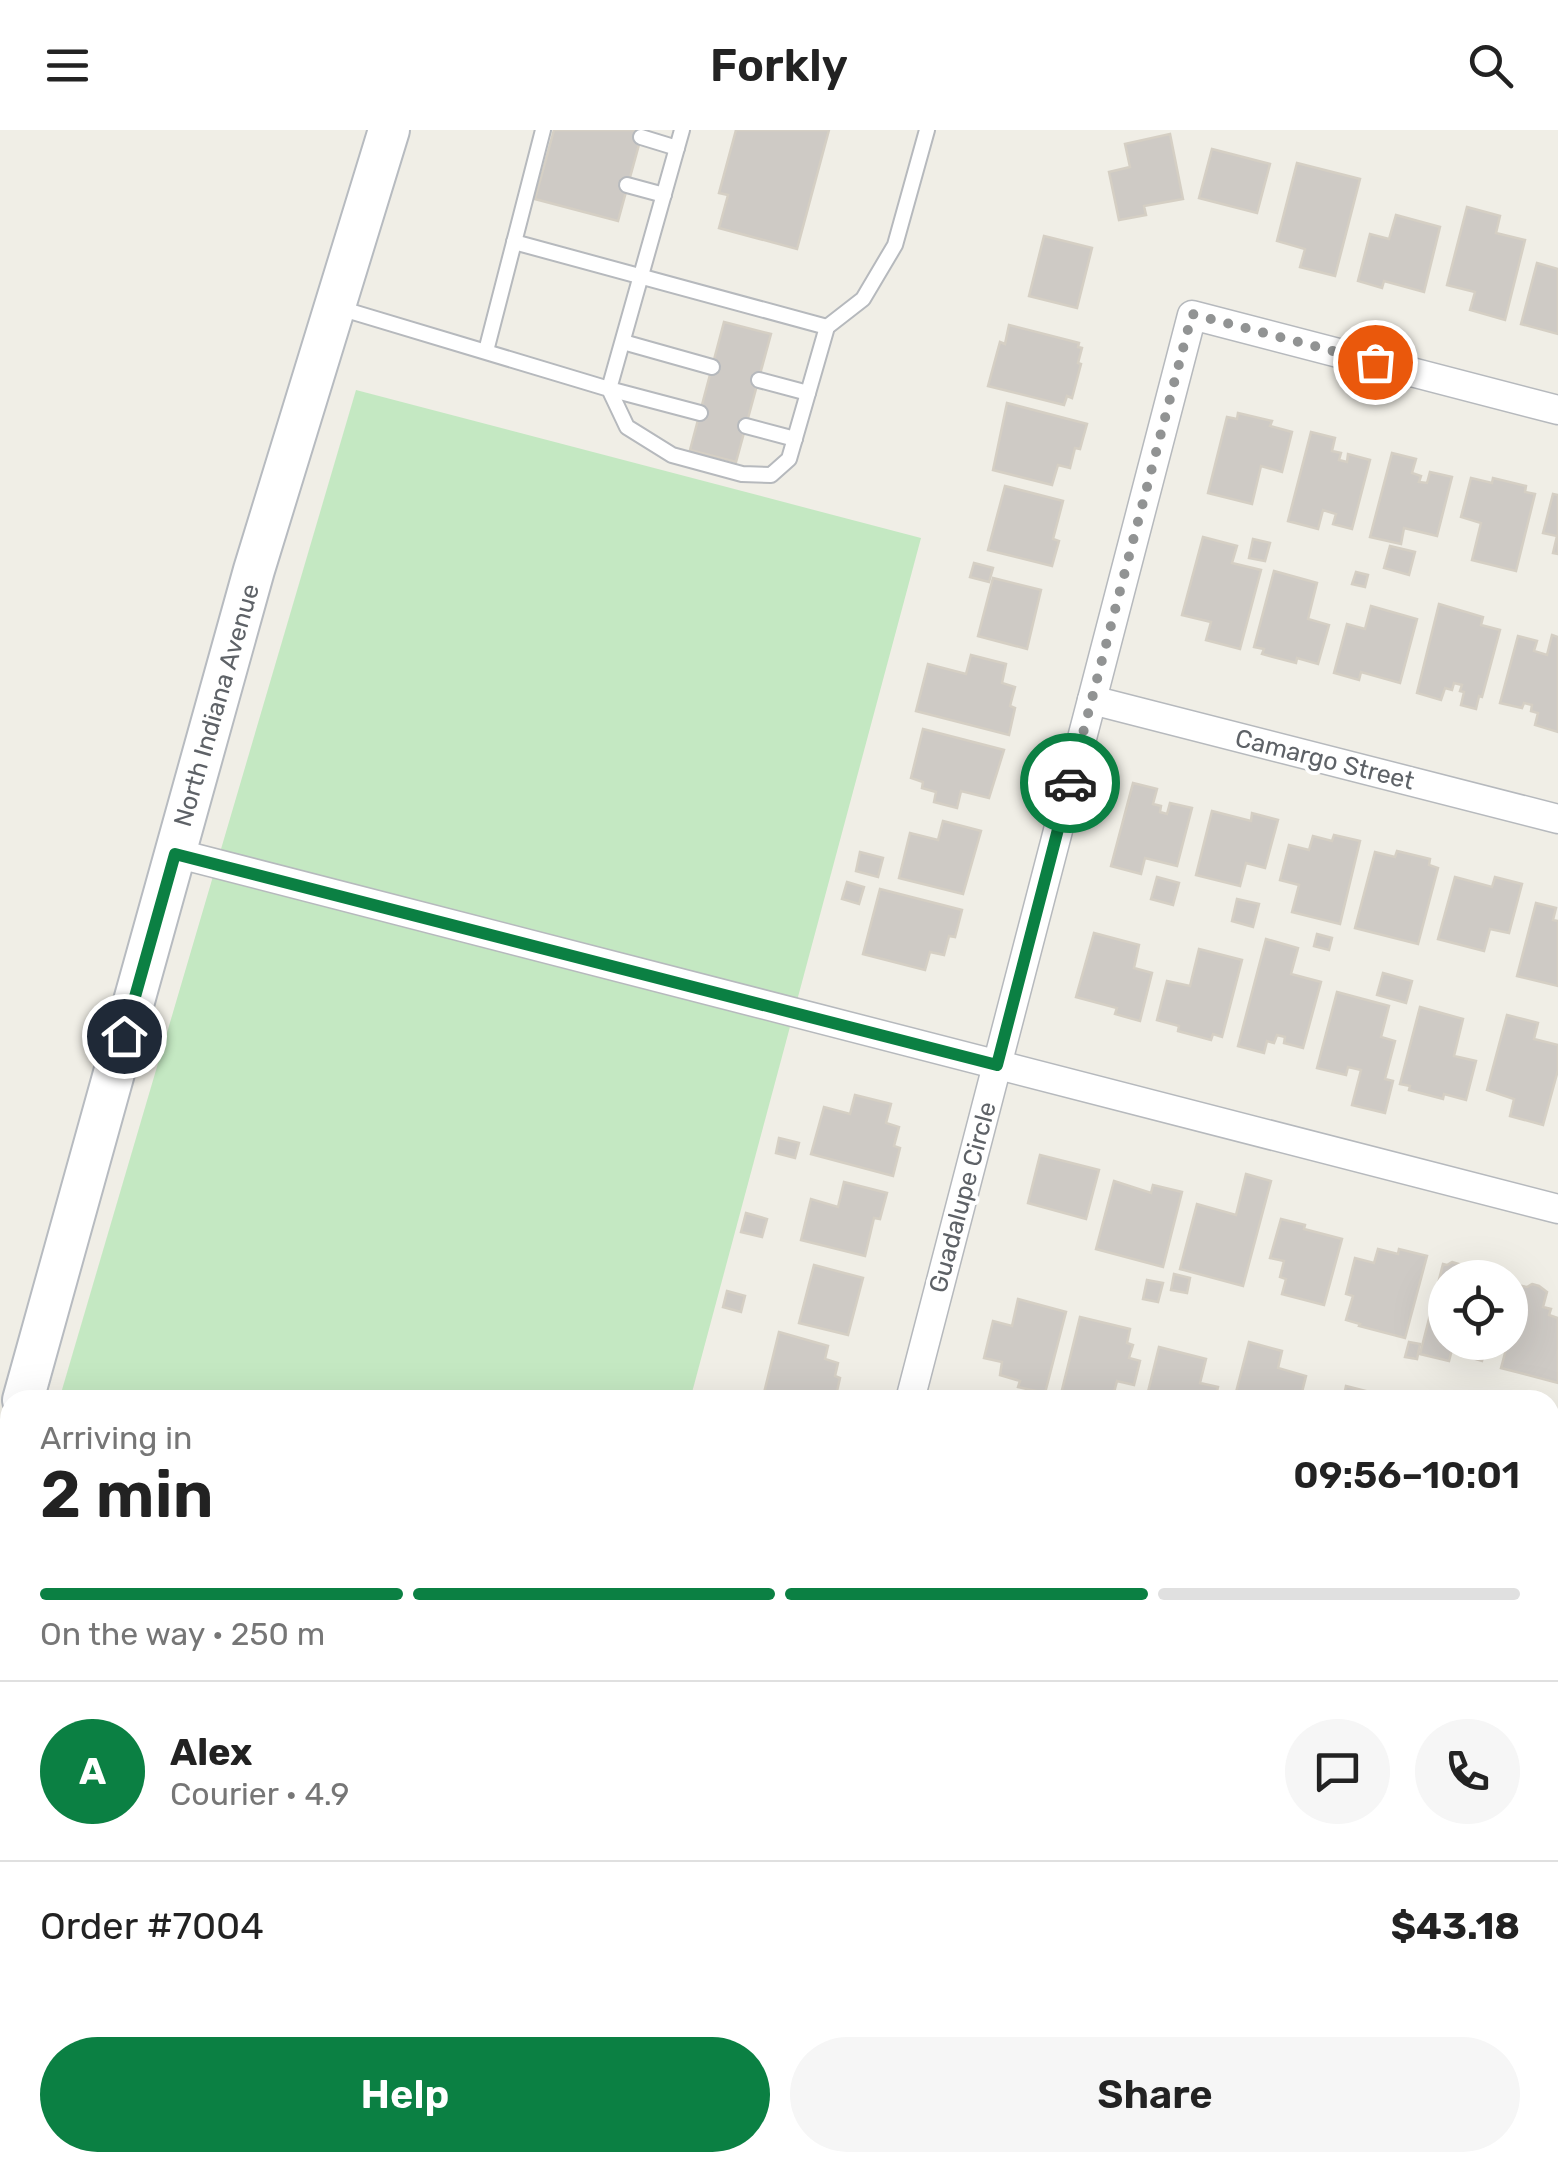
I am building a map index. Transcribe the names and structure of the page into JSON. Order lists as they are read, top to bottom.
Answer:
{
  "streets": {
    "main road": ["North Indiana Avenue"],
    "street": ["Camargo Street", "Guadalupe Circle"]
  },
  "crossings": [
    ["Camargo Street", "Guadalupe Circle"]
  ],
  "page": {
    "header": "Forkly",
    "heading": ["2 min", "Arriving in", "09:56–10:01"],
    "panel": [
      "Alex",
      "Courier · 4.9",
      "Order #7004",
      "$43.18"
    ],
    "bar": "On the way · 250 m",
    "round": "A",
    "buttons": ["Help", "Share"]
  }
}
